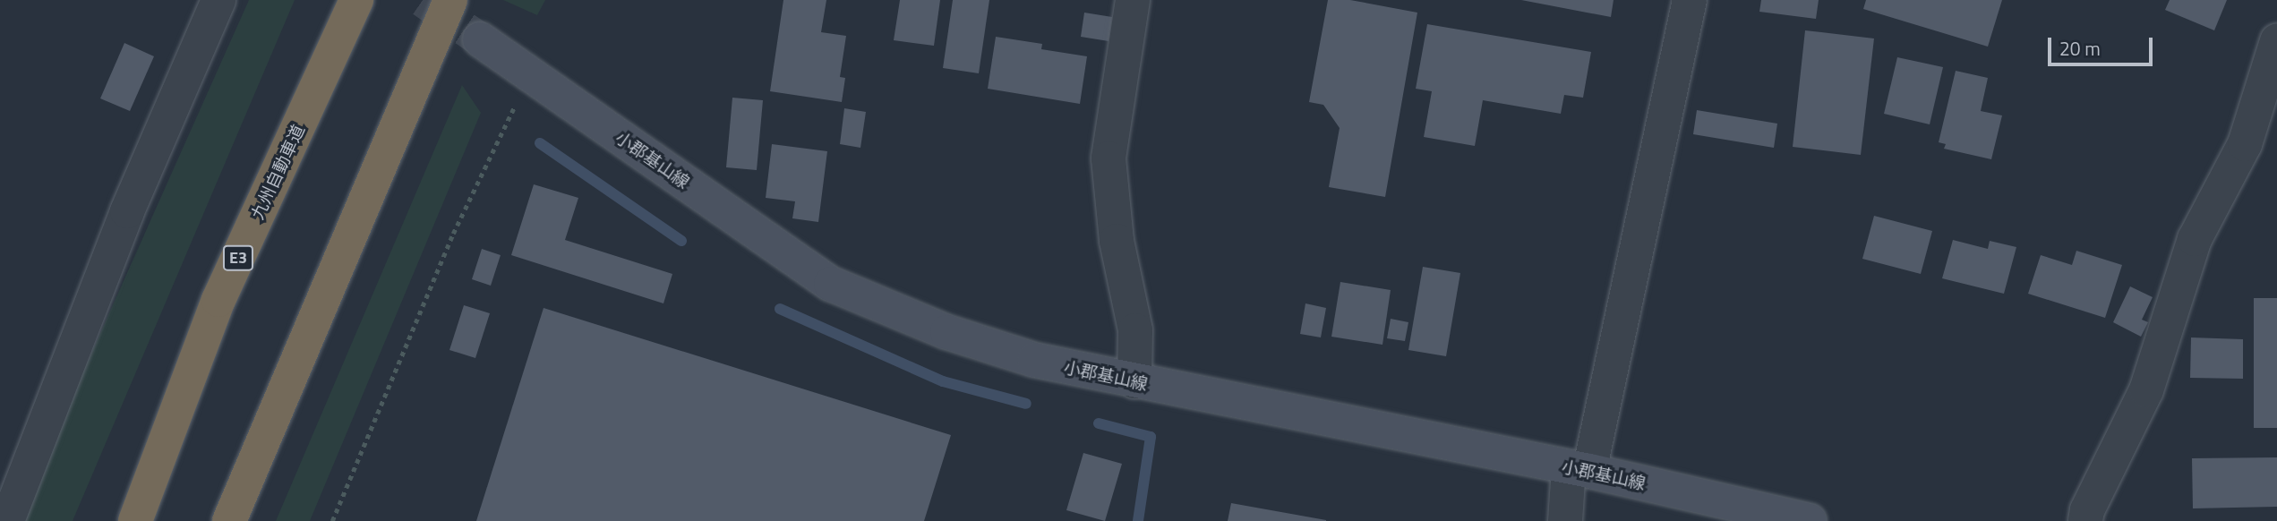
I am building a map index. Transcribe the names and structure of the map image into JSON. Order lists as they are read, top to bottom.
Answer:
{
  "streets": {
    "highway": ["九州自動車道", "E3"],
    "main road": ["小郡基山線"]
  },
  "scale_bar": "20 m"
}
